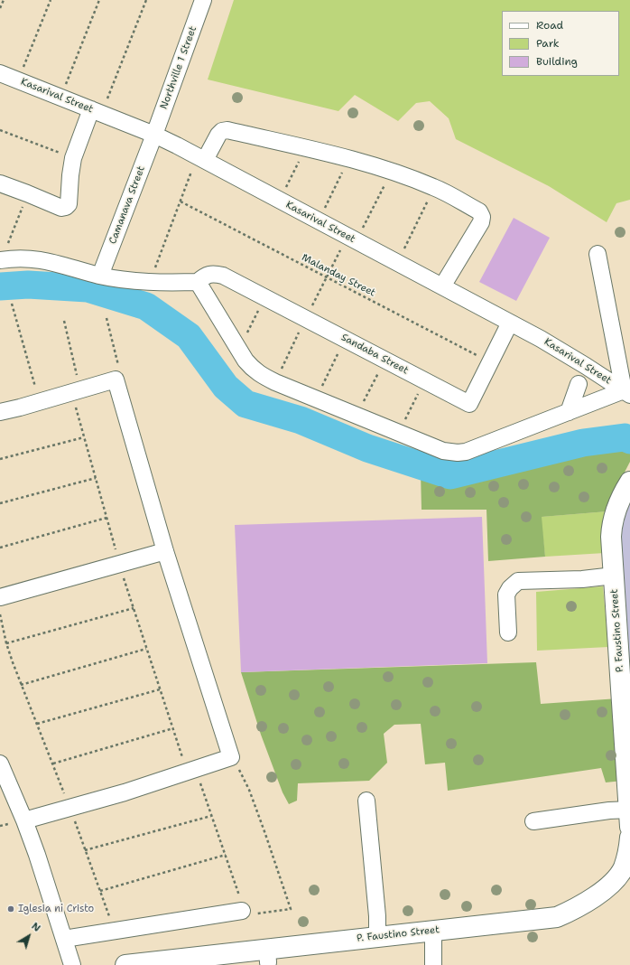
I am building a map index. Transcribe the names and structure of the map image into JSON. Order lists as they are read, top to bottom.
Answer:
{
  "streets": {
    "main road": ["P. Faustino Street"],
    "street": [
      "Northville 1 Street",
      "Kasarival Street",
      "Camanava Street",
      "Sandaba Street"
    ],
    "path": ["Malanday Street"]
  },
  "crossings": [
    ["Northville 1 Street", "Kasarival Street"],
    ["Northville 1 Street", "Camanava Street"],
    ["Kasarival Street", "Camanava Street"],
    ["Kasarival Street", "Sandaba Street"],
    ["Malanday Street", "Sandaba Street"]
  ],
  "places": ["Iglesia ni Cristo"],
  "legend": ["Road", "Park", "Building"],
  "north": "top right"
}
